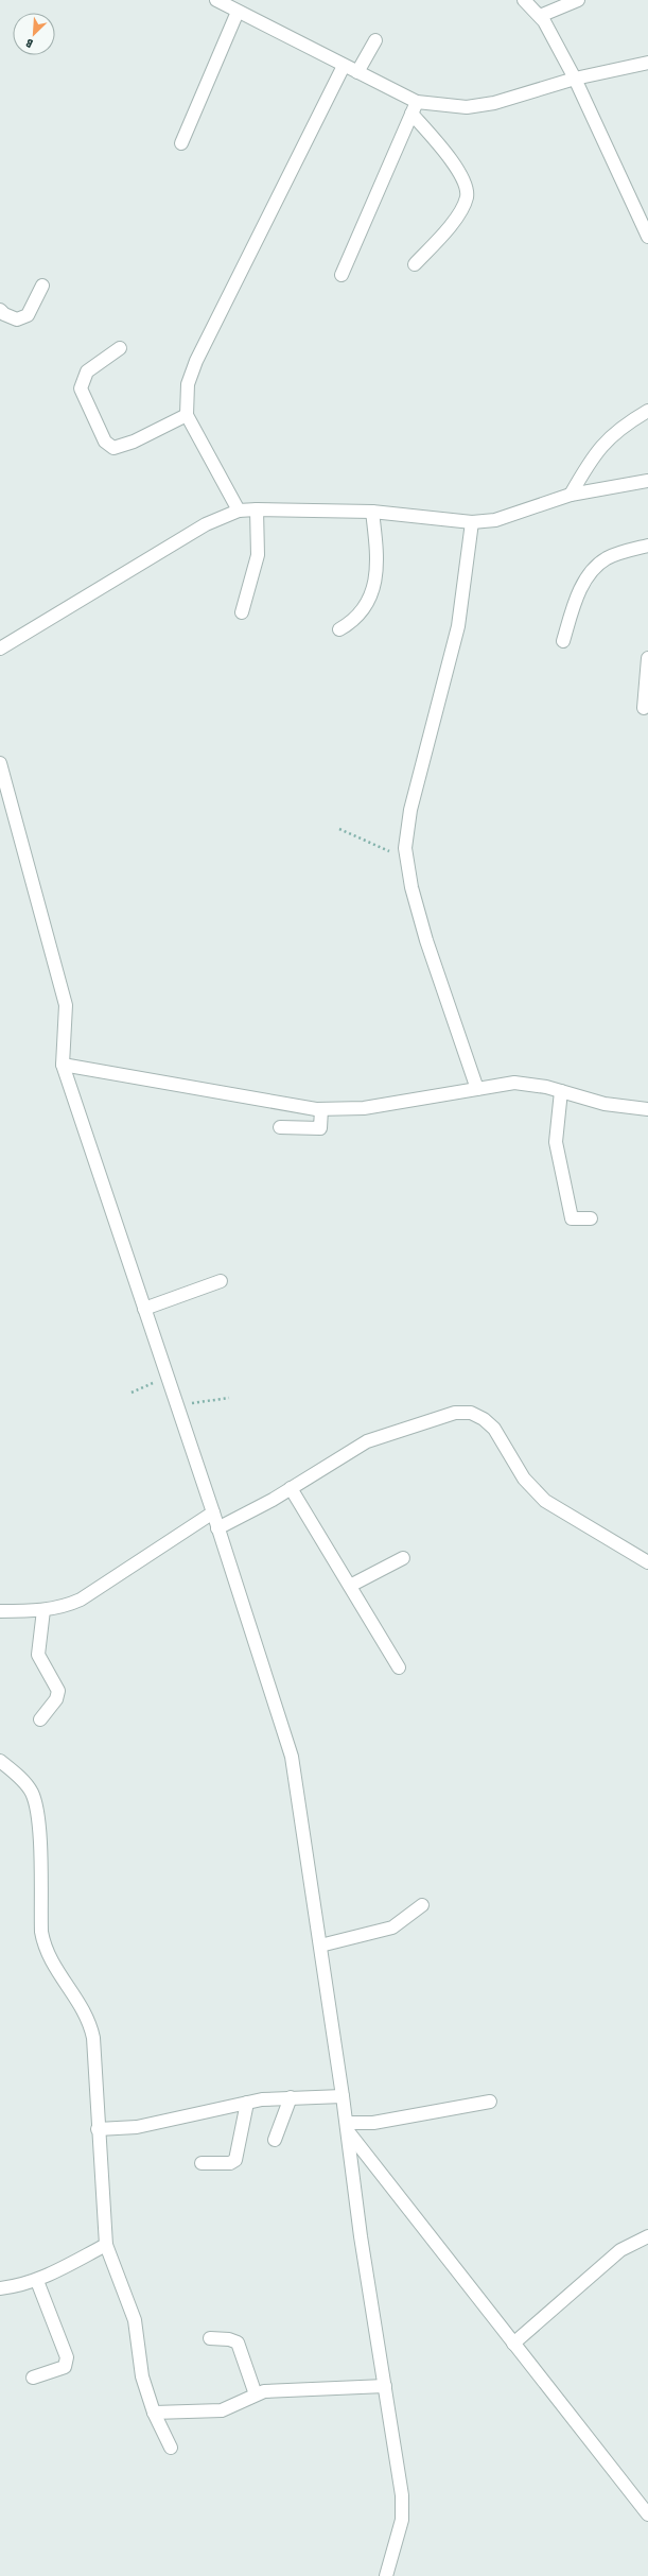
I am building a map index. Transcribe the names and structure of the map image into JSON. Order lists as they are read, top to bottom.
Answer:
{
  "north": "bottom left"
}
